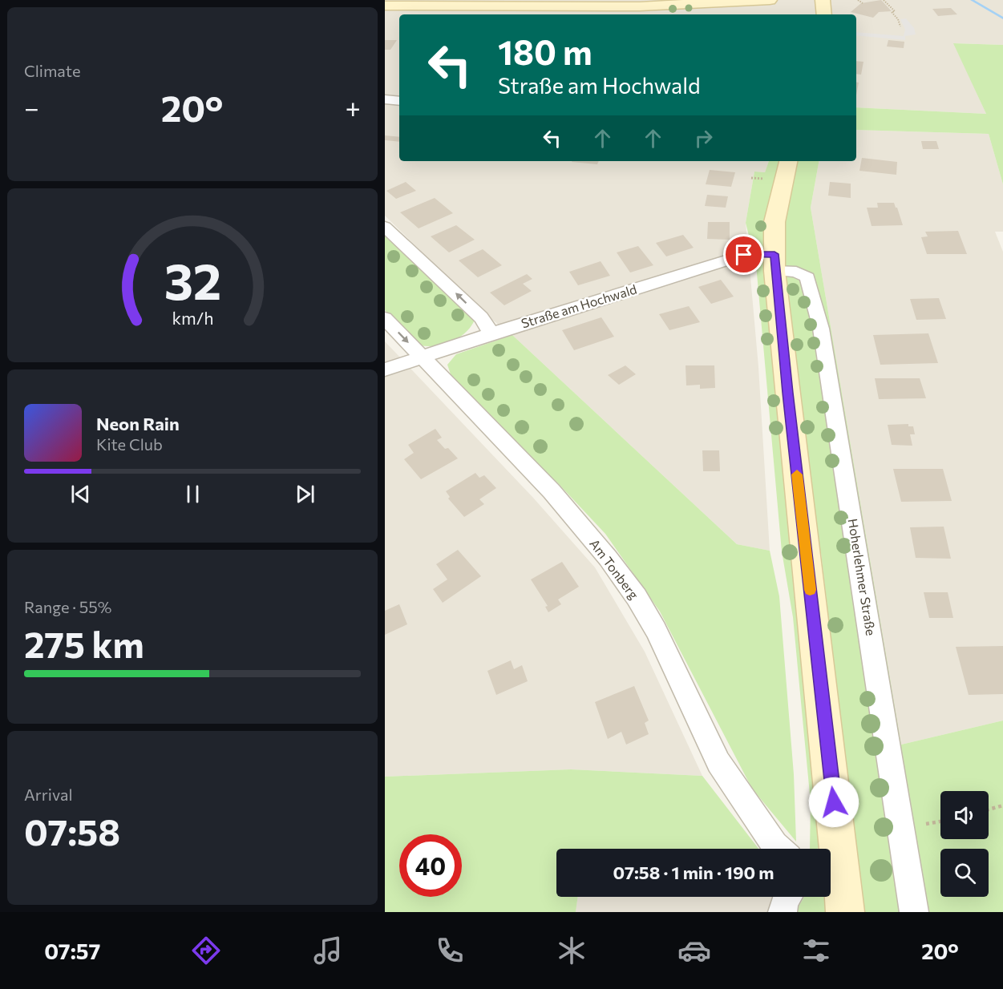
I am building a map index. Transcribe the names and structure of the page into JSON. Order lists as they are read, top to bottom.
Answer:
{
  "streets": {
    "street": ["Straße am Hochwald", "Am Tonberg", "Hoherlehmer Straße"]
  },
  "crossings": [
    ["Straße am Hochwald", "Am Tonberg"],
    ["Straße am Hochwald", "Hoherlehmer Straße"]
  ],
  "page": {
    "tile": [
      "Climate",
      ["Range · 55%", "275 km"],
      ["Arrival", "07:58"]
    ],
    "turn": ["180 m", "Straße am Hochwald"],
    "heat": ["−", "20°", "+"],
    "song": ["Neon Rain", "Kite Club"],
    "limit": "40",
    "trip": "07:58 · 1 min · 190 m",
    "tabs": ["07:57", "20°"],
    "gauge": ["32", "km/h"]
  }
}
